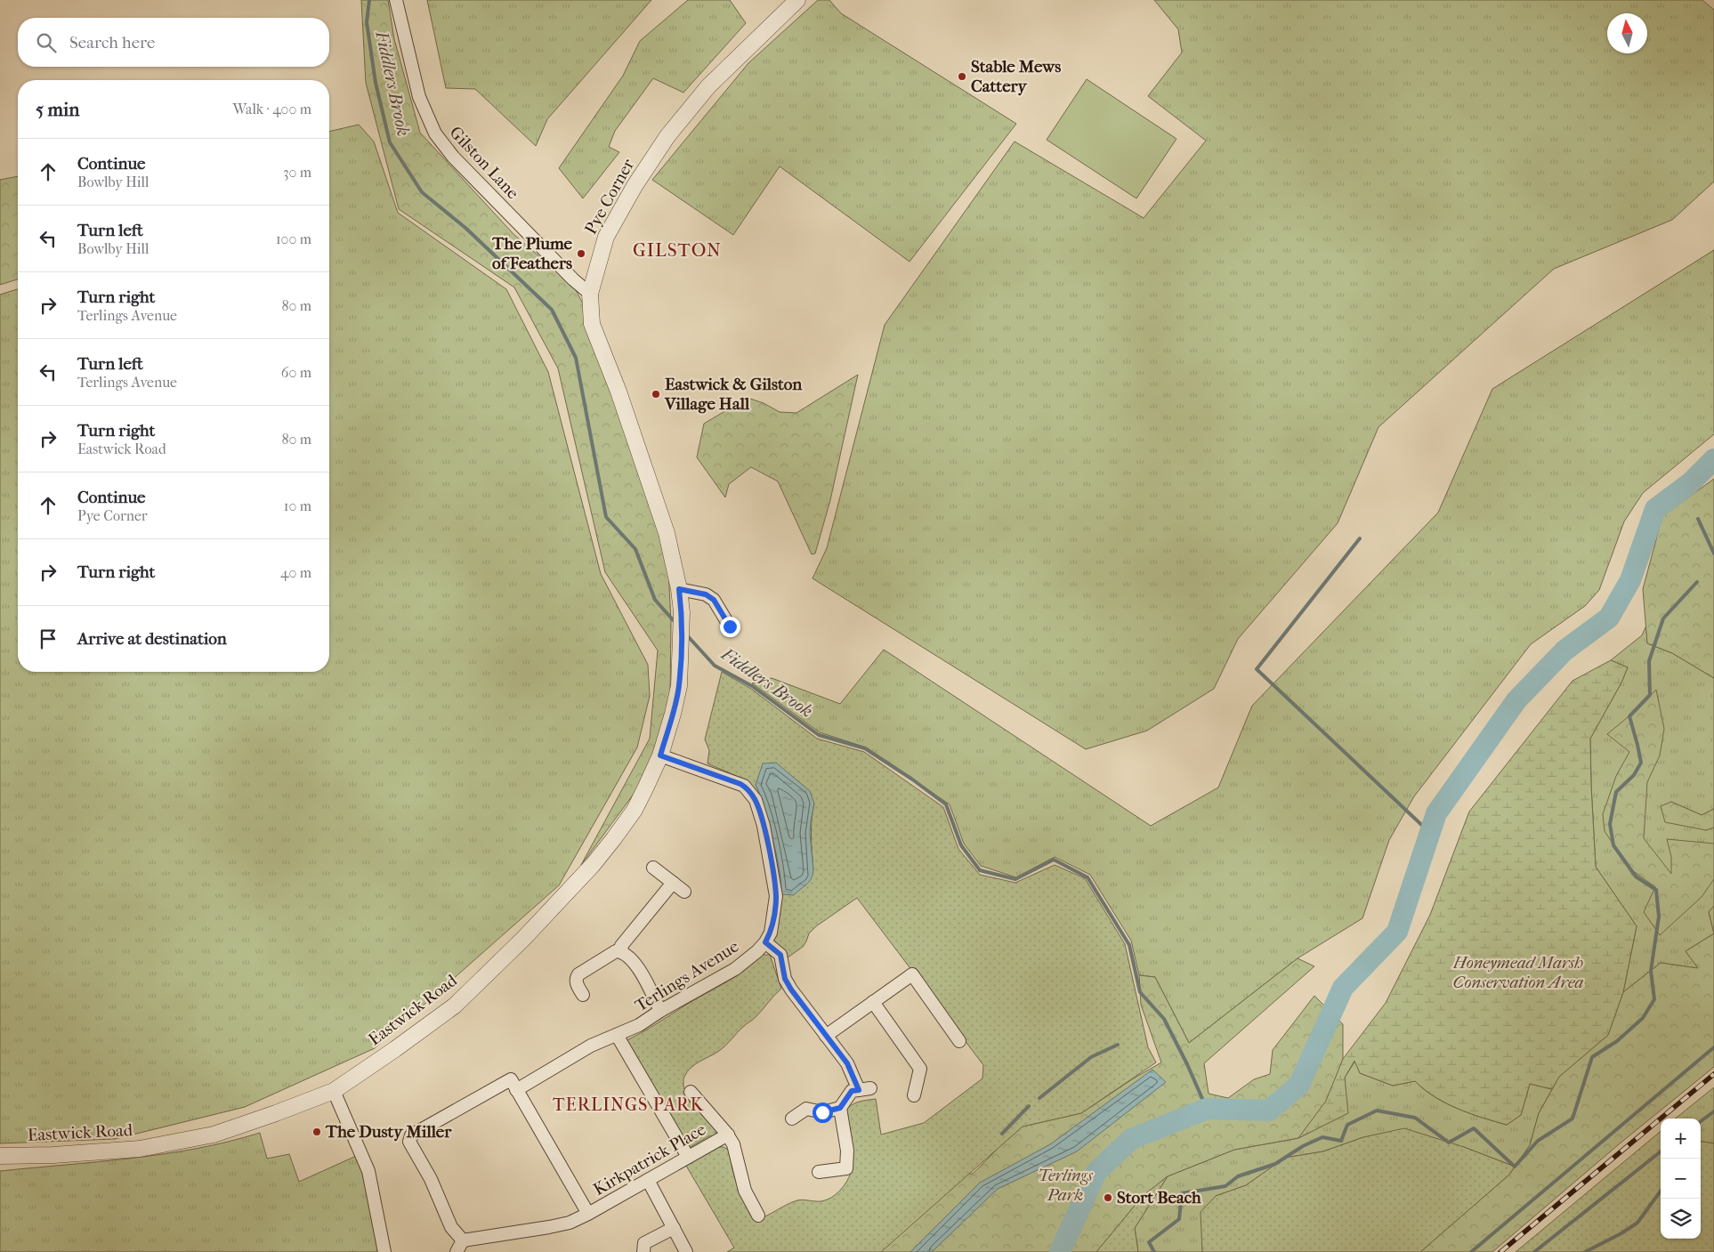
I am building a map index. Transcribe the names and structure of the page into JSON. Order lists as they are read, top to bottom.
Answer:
{
  "streets": {
    "street": [
      "Gilston Lane",
      "Pye Corner",
      "Terlings Avenue",
      "Eastwick Road",
      "Kirkpatrick Place"
    ]
  },
  "crossings": [
    ["Gilston Lane", "Pye Corner"],
    ["Pye Corner", "Eastwick Road"],
    ["Terlings Avenue", "Eastwick Road"],
    ["Terlings Avenue", "Kirkpatrick Place"]
  ],
  "districts": ["GILSTON", "TERLINGS PARK"],
  "water": ["Fiddlers Brook"],
  "parks": ["Honeymead Marsh Conservation Area", "Terlings Park"],
  "places": [
    "Stable Mews Cattery",
    "The Plume of Feathers",
    "Eastwick & Gilston Village Hall",
    "The Dusty Miller",
    "Stort Beach"
  ],
  "north": "top",
  "page": {
    "search": "Search here",
    "heading": ["5 min", "Walk · 400 m"],
    "list": [
      ["Continue", "Bowlby Hill", "30 m"],
      ["Turn left", "Bowlby Hill", "100 m"],
      ["Turn right", "Terlings Avenue", "80 m"],
      ["Turn left", "Terlings Avenue", "60 m"],
      ["Turn right", "Eastwick Road", "80 m"],
      ["Continue", "Pye Corner", "10 m"],
      ["Turn right", "40 m"],
      "Arrive at destination"
    ],
    "map_buttons": ["+", "−"]
  }
}
